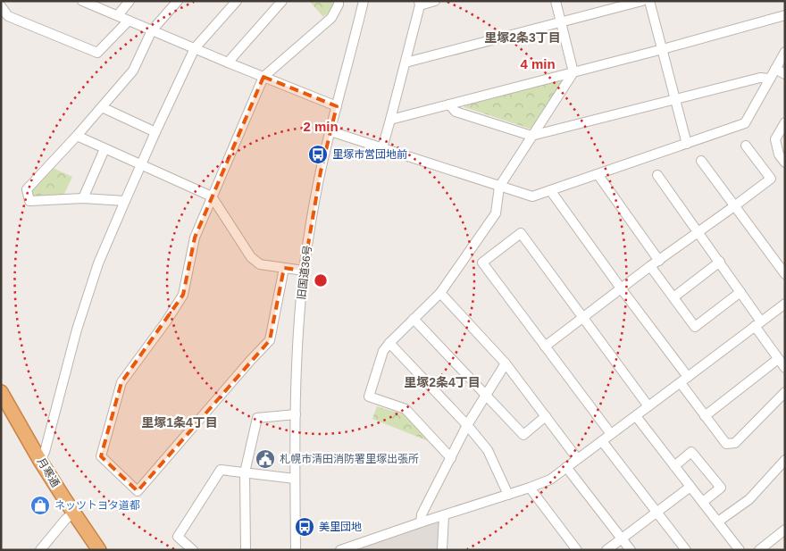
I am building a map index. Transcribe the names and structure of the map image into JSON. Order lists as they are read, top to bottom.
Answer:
{
  "streets": {
    "highway": ["月寒通"],
    "street": ["旧国道36号"]
  },
  "districts": ["里塚2条3丁目", "里塚2条4丁目", "里塚1条4丁目"],
  "places": {
    "bus stop": ["里塚市営団地前", "美里団地"],
    "public building": ["札幌市清田消防署里塚出張所"],
    "shop": ["ネッツトヨタ道都"]
  },
  "rings": ["4 min", "2 min"]
}
